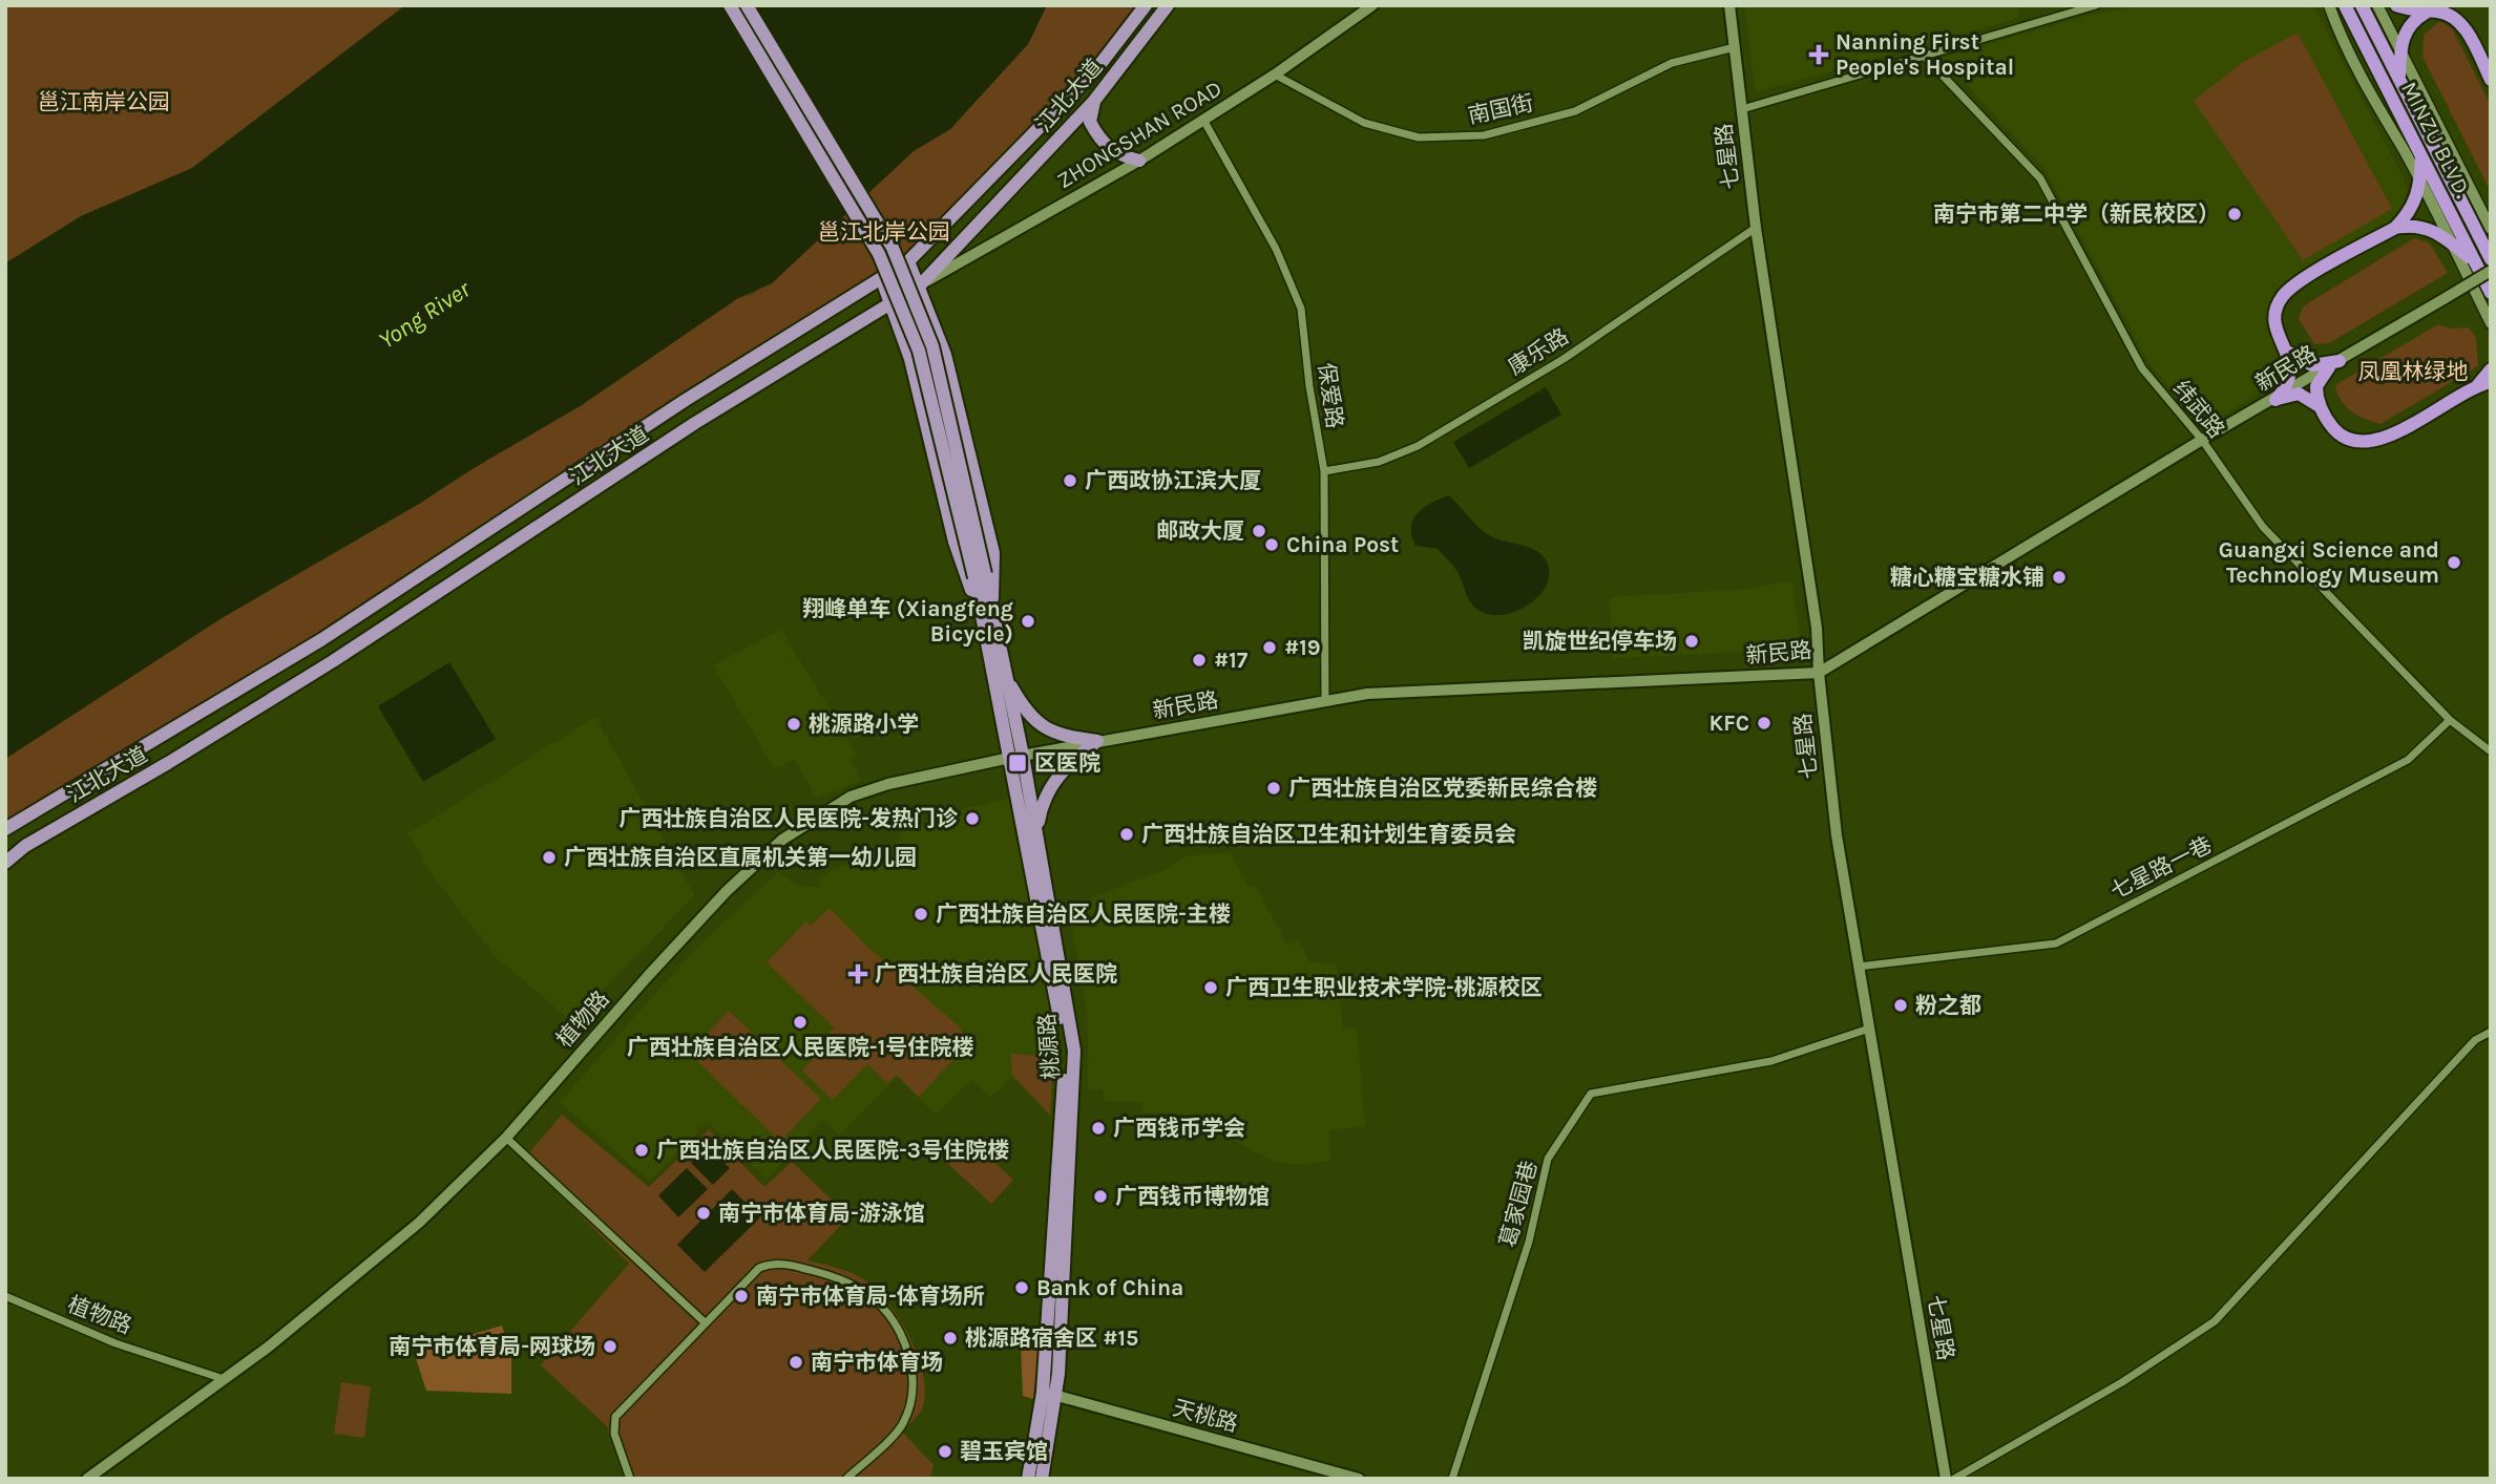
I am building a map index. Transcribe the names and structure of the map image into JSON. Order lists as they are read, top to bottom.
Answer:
{
  "streets": {
    "highway": ["MINZU BLVD."],
    "main road": [
      "江北大道",
      "ZHONGSHAN ROAD",
      "七星路",
      "新民路",
      "植物路",
      "桃源路",
      "天桃路"
    ],
    "street": [
      "南国街",
      "康乐路",
      "保爱路",
      "纬武路",
      "七星路一巷",
      "葛家园巷"
    ]
  },
  "crossings": [
    ["江北大道", "ZHONGSHAN ROAD"],
    ["南国街", "ZHONGSHAN ROAD"],
    ["南国街", "七星路"],
    ["ZHONGSHAN ROAD", "保爱路"],
    ["七星路", "康乐路"],
    ["七星路", "新民路"],
    ["七星路", "七星路一巷"],
    ["七星路", "葛家园巷"],
    ["康乐路", "保爱路"],
    ["新民路", "保爱路"],
    ["新民路", "纬武路"],
    ["新民路", "植物路"],
    ["新民路", "桃源路"],
    ["纬武路", "七星路一巷"],
    ["植物路", "桃源路"],
    ["桃源路", "天桃路"]
  ],
  "water": ["Yong River"],
  "parks": ["邕江南岸公园", "邕江北岸公园", "凤凰林绿地"],
  "places": {
    "health": ["Nanning First People's Hospital", "广西壮族自治区人民医院"],
    "other": [
      "南宁市第二中学（新民校区）",
      "广西政协江滨大厦",
      "邮政大厦",
      "China Post",
      "Guangxi Science and Technology Museum",
      "糖心糖宝糖水铺",
      "翔峰单车 (Xiangfeng Bicycle)",
      "凯旋世纪停车场",
      "#19",
      "#17",
      "KFC",
      "桃源路小学",
      "广西壮族自治区党委新民综合楼",
      "广西壮族自治区人民医院-发热门诊",
      "广西壮族自治区卫生和计划生育委员会",
      "广西壮族自治区直属机关第一幼儿园",
      "广西壮族自治区人民医院-主楼",
      "广西卫生职业技术学院-桃源校区",
      "粉之都",
      "广西壮族自治区人民医院-1号住院楼",
      "广西钱币学会",
      "广西壮族自治区人民医院-3号住院楼",
      "广西钱币博物馆",
      "南宁市体育局-游泳馆",
      "Bank of China",
      "南宁市体育局-体育场所",
      "桃源路宿舍区 #15",
      "南宁市体育局-网球场",
      "南宁市体育场",
      "碧玉宾馆"
    ],
    "transit": ["区医院"]
  }
}
